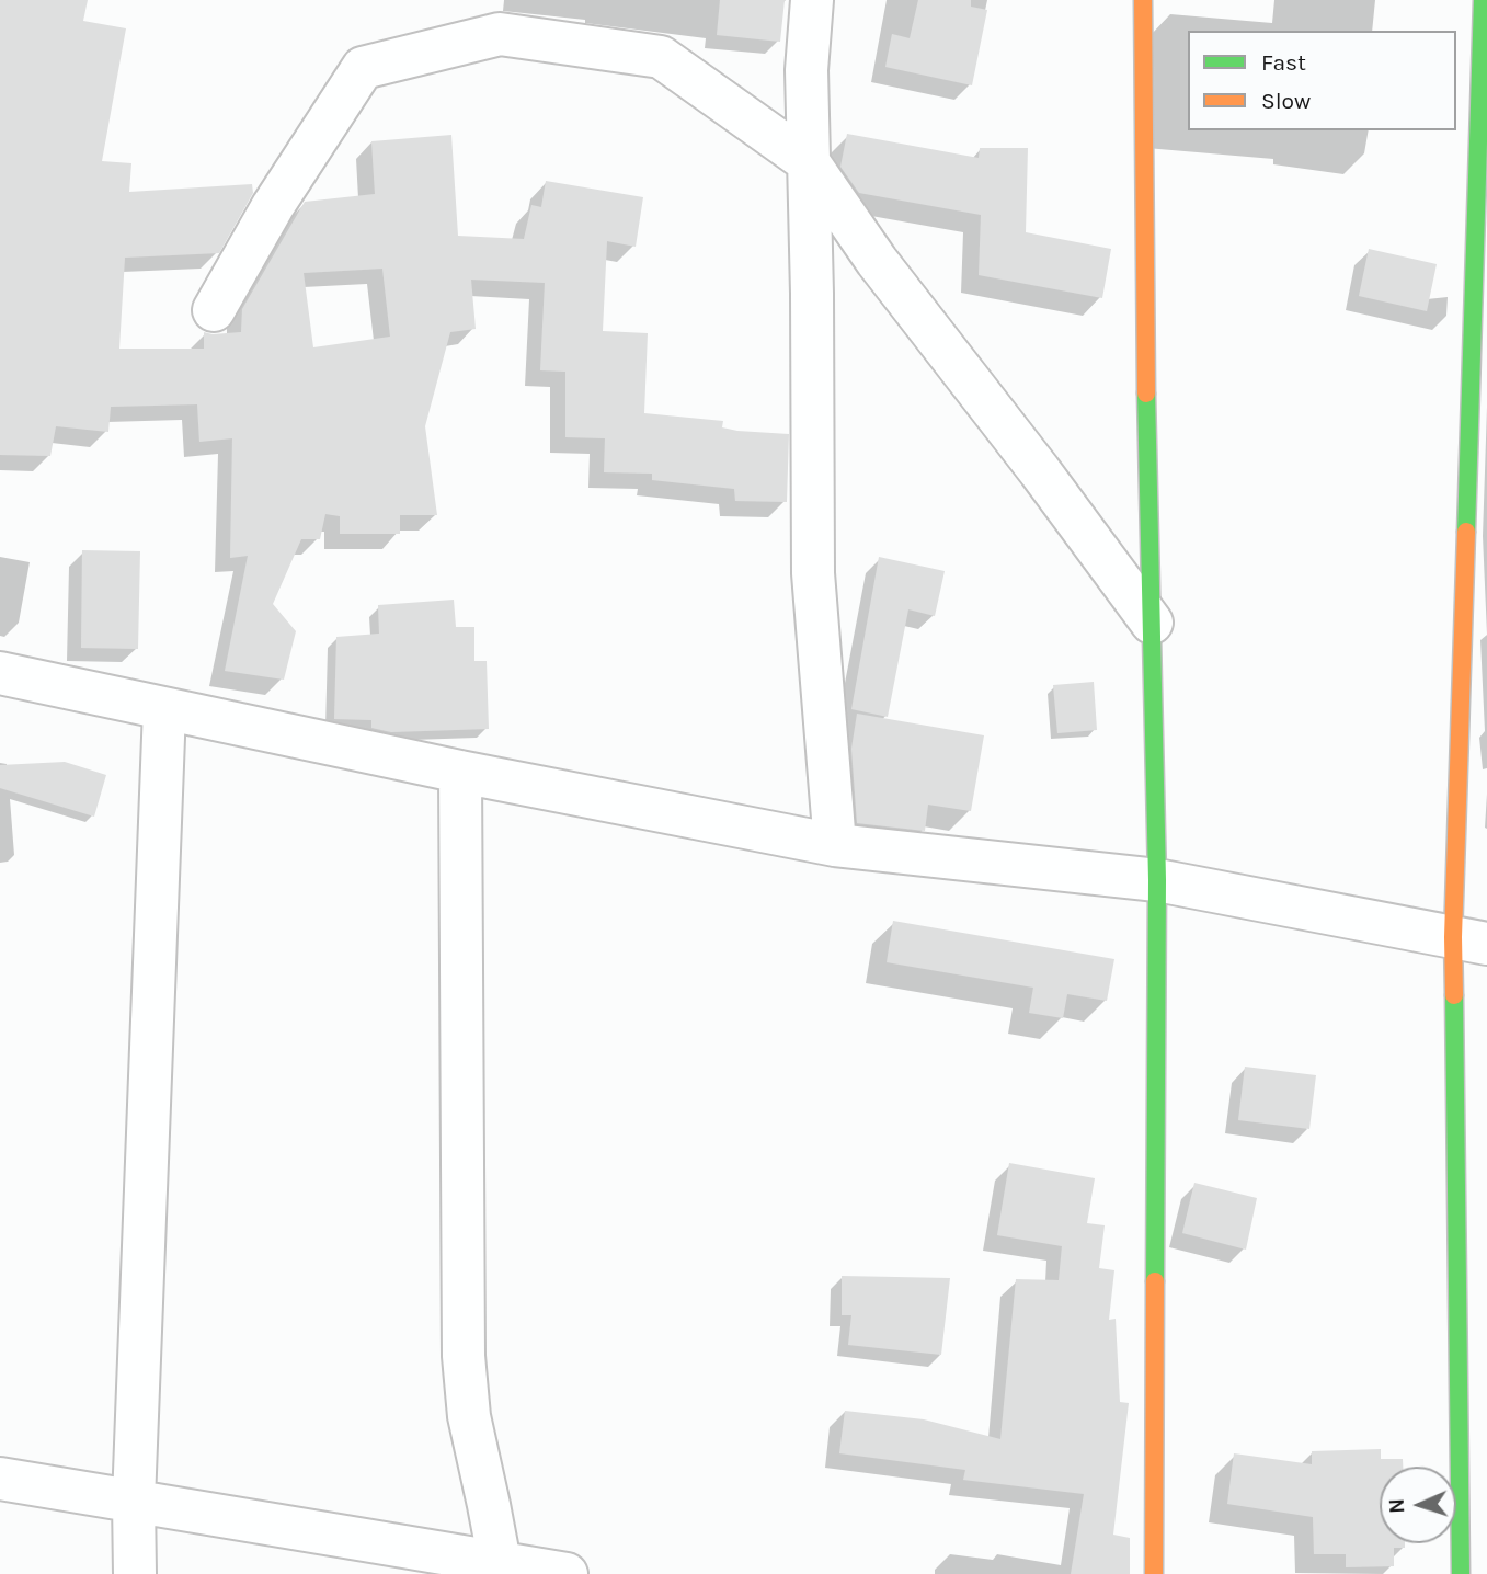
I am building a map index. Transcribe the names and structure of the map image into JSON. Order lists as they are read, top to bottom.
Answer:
{
  "legend": ["Fast", "Slow"],
  "north": "left"
}
